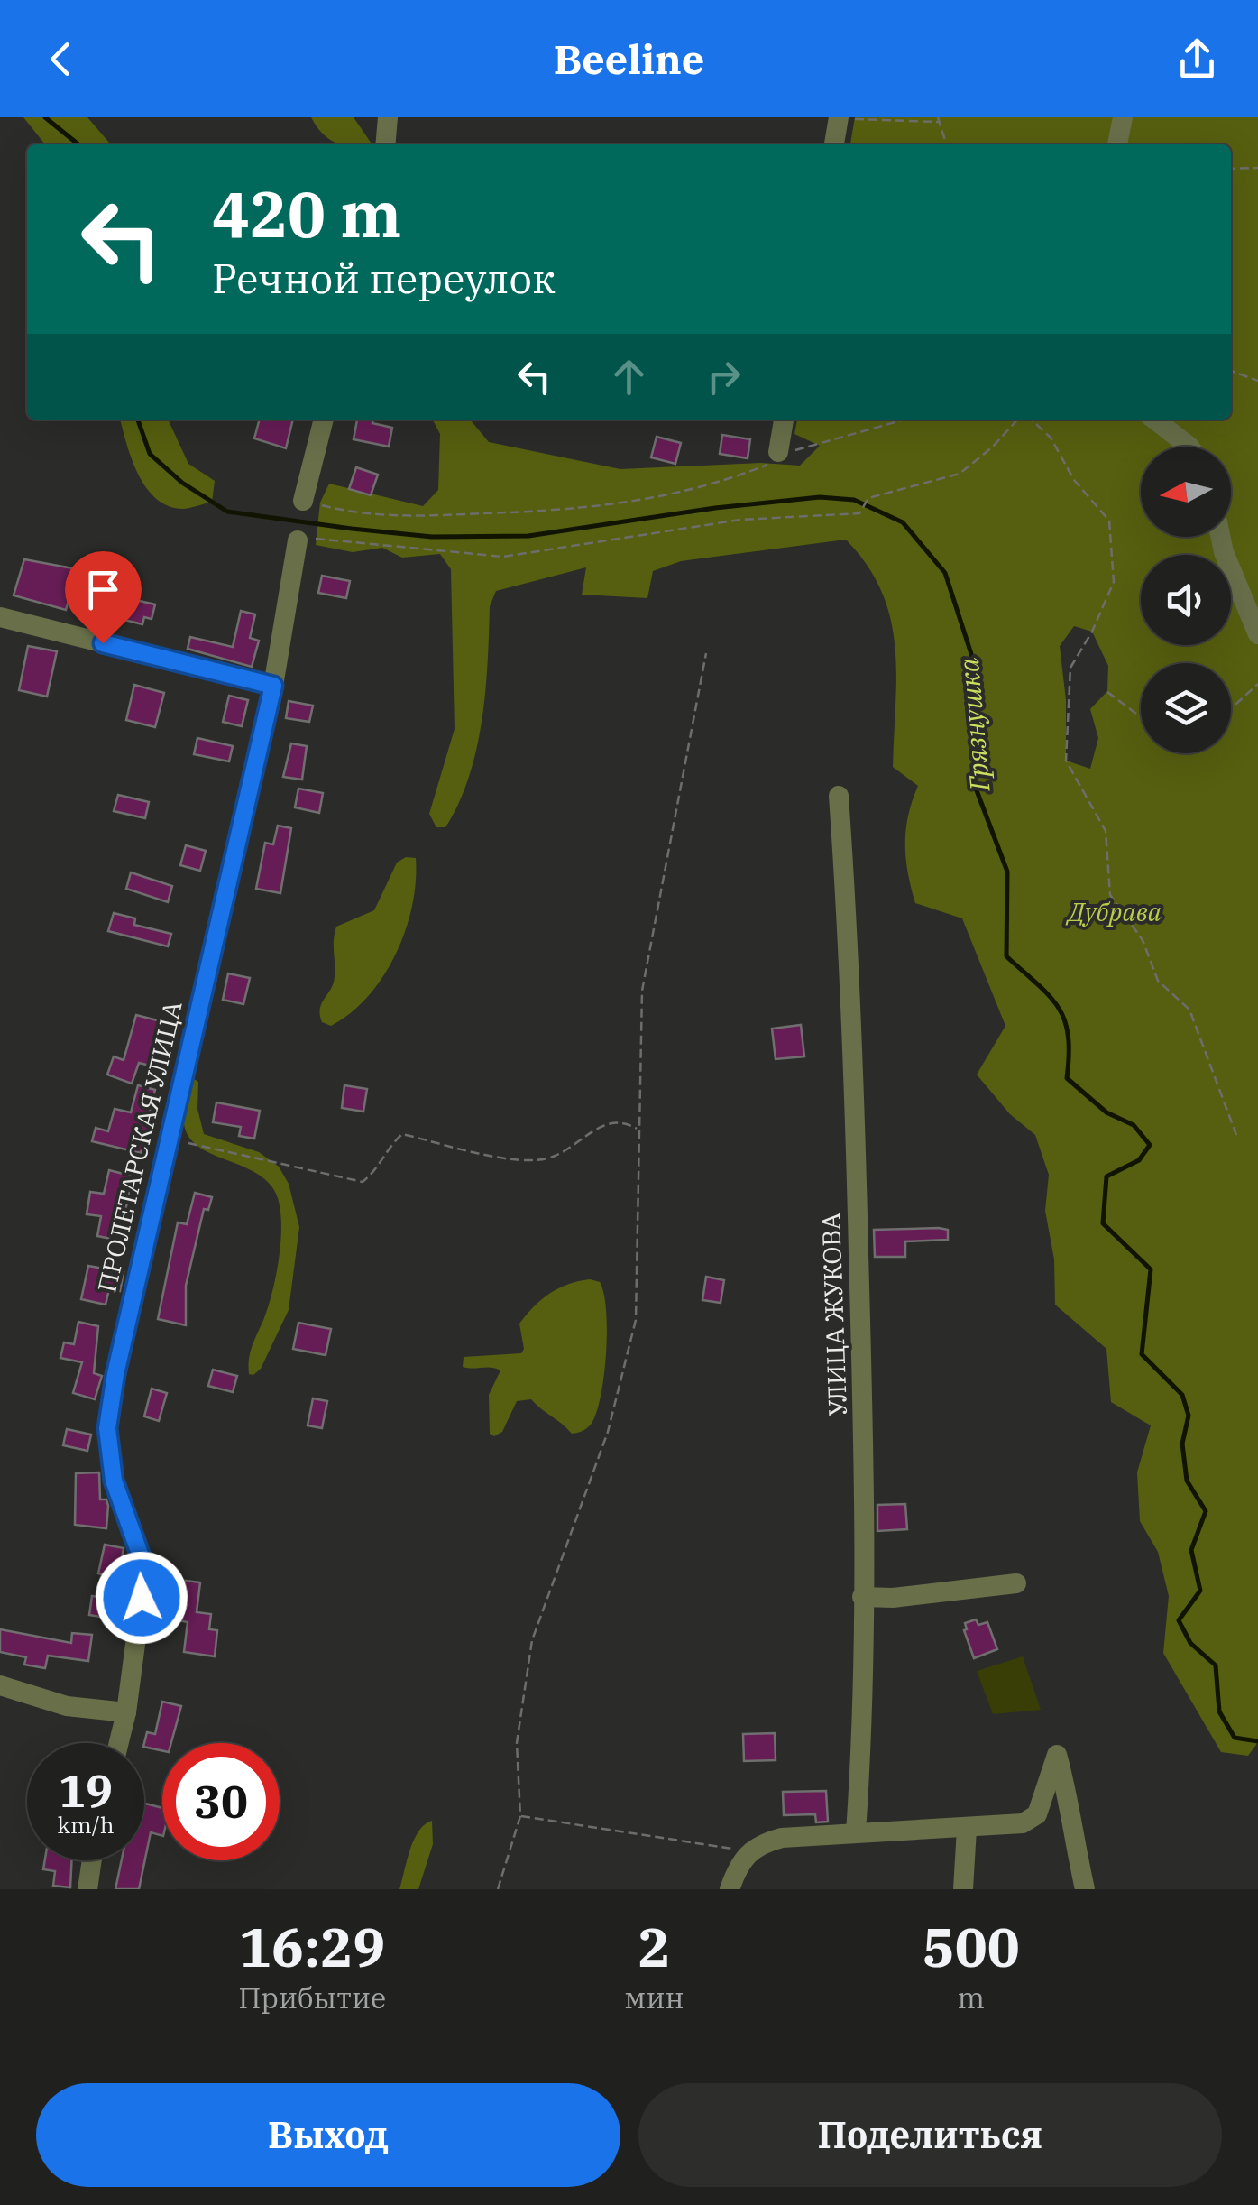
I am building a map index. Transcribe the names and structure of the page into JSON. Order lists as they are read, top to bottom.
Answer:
{
  "streets": {
    "street": ["ПРОЛЕТАРСКАЯ УЛИЦА", "УЛИЦА ЖУКОВА"]
  },
  "water": ["Грязнушка"],
  "parks": ["Дубрава"],
  "north": "left",
  "page": {
    "header": "Beeline",
    "turn": ["420 m", "Речной переулок"],
    "speed": "19 km/h",
    "limit": "30",
    "eta": [
      "16:29",
      "Прибытие",
      "2",
      "мин",
      "500",
      "m"
    ],
    "buttons": ["Выход", "Поделиться"]
  }
}
